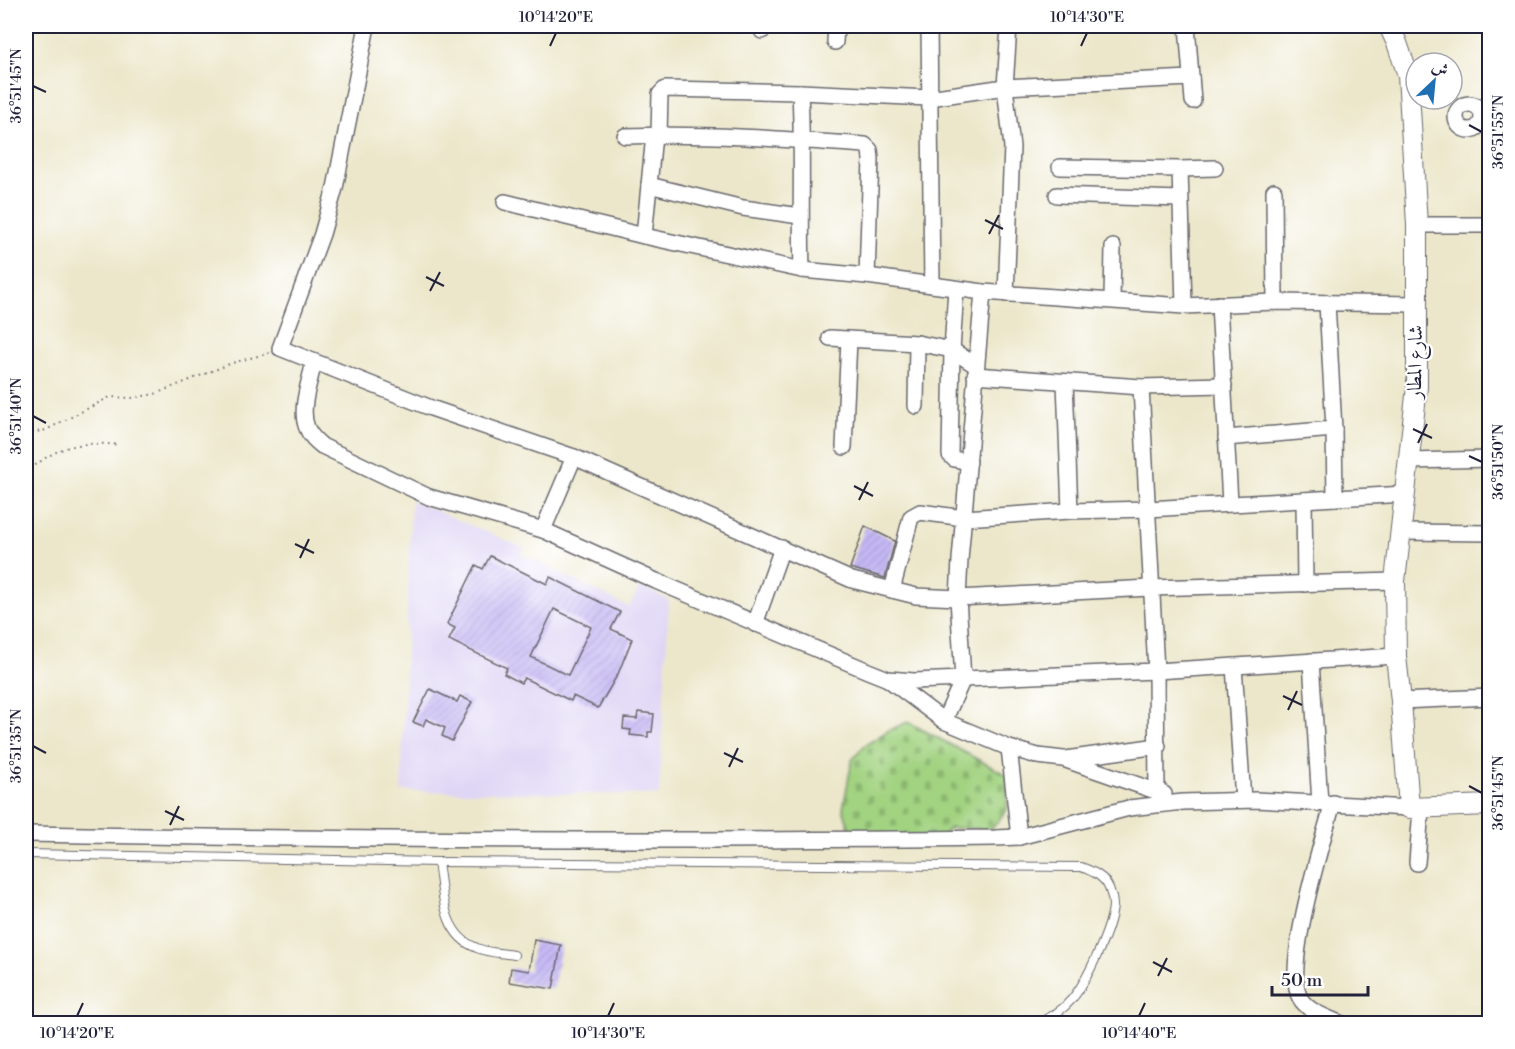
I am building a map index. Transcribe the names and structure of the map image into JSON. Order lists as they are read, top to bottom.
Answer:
{
  "streets": {
    "street": ["شارع المطار"]
  },
  "scale_bar": "50 m",
  "north": "top right",
  "coordinates": [
    "10°14'20\"E",
    "10°14'30\"E",
    "36°51'45\"N",
    "36°51'55\"N",
    "36°51'40\"N",
    "36°51'50\"N",
    "36°51'35\"N",
    "10°14'40\"E"
  ]
}
